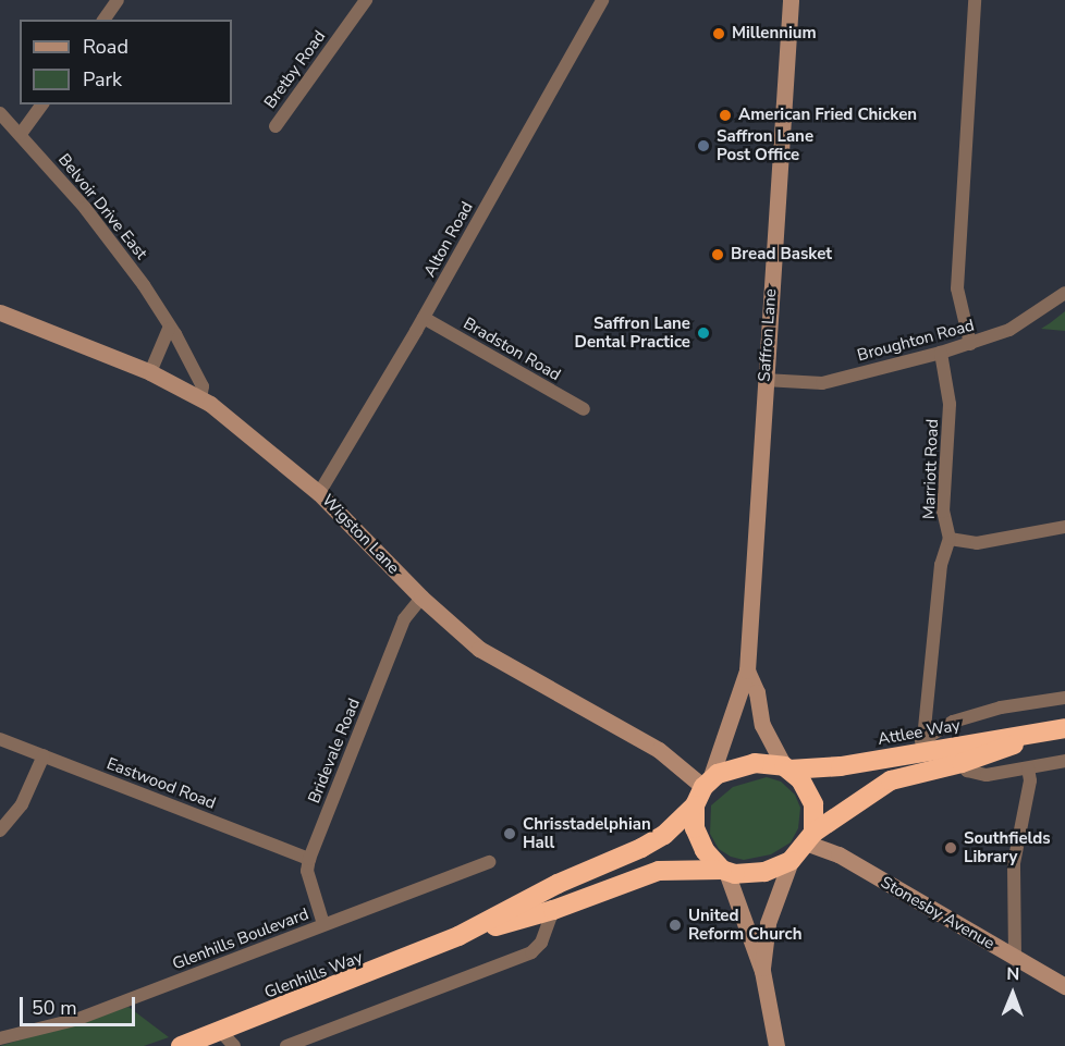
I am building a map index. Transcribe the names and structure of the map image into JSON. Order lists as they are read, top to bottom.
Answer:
{
  "streets": {
    "highway": ["Attlee Way", "Glenhills Way"],
    "main road": ["Saffron Lane", "Wigston Lane", "Stonesby Avenue"],
    "street": [
      "Bretby Road",
      "Belvoir Drive East",
      "Alton Road",
      "Broughton Road",
      "Bradston Road",
      "Marriott Road",
      "Bridevale Road",
      "Eastwood Road",
      "Glenhills Boulevard"
    ]
  },
  "crossings": [
    ["Belvoir Drive East", "Wigston Lane"],
    ["Alton Road", "Bradston Road"],
    ["Alton Road", "Wigston Lane"],
    ["Saffron Lane", "Broughton Road"],
    ["Saffron Lane", "Wigston Lane"],
    ["Saffron Lane", "Attlee Way"],
    ["Saffron Lane", "Stonesby Avenue"],
    ["Saffron Lane", "Glenhills Way"],
    ["Broughton Road", "Marriott Road"],
    ["Wigston Lane", "Attlee Way"],
    ["Wigston Lane", "Bridevale Road"],
    ["Wigston Lane", "Stonesby Avenue"],
    ["Wigston Lane", "Glenhills Way"],
    ["Attlee Way", "Stonesby Avenue"],
    ["Attlee Way", "Glenhills Way"],
    ["Bridevale Road", "Eastwood Road"],
    ["Bridevale Road", "Glenhills Boulevard"],
    ["Stonesby Avenue", "Glenhills Way"]
  ],
  "places": [
    "Millennium",
    "American Fried Chicken",
    "Saffron Lane Post Office",
    "Bread Basket",
    "Saffron Lane Dental Practice",
    "Chrisstadelphian Hall",
    "Southfields Library",
    "United Reform Church"
  ],
  "legend": ["Road", "Park"],
  "scale_bar": "50 m",
  "north": "top"
}
